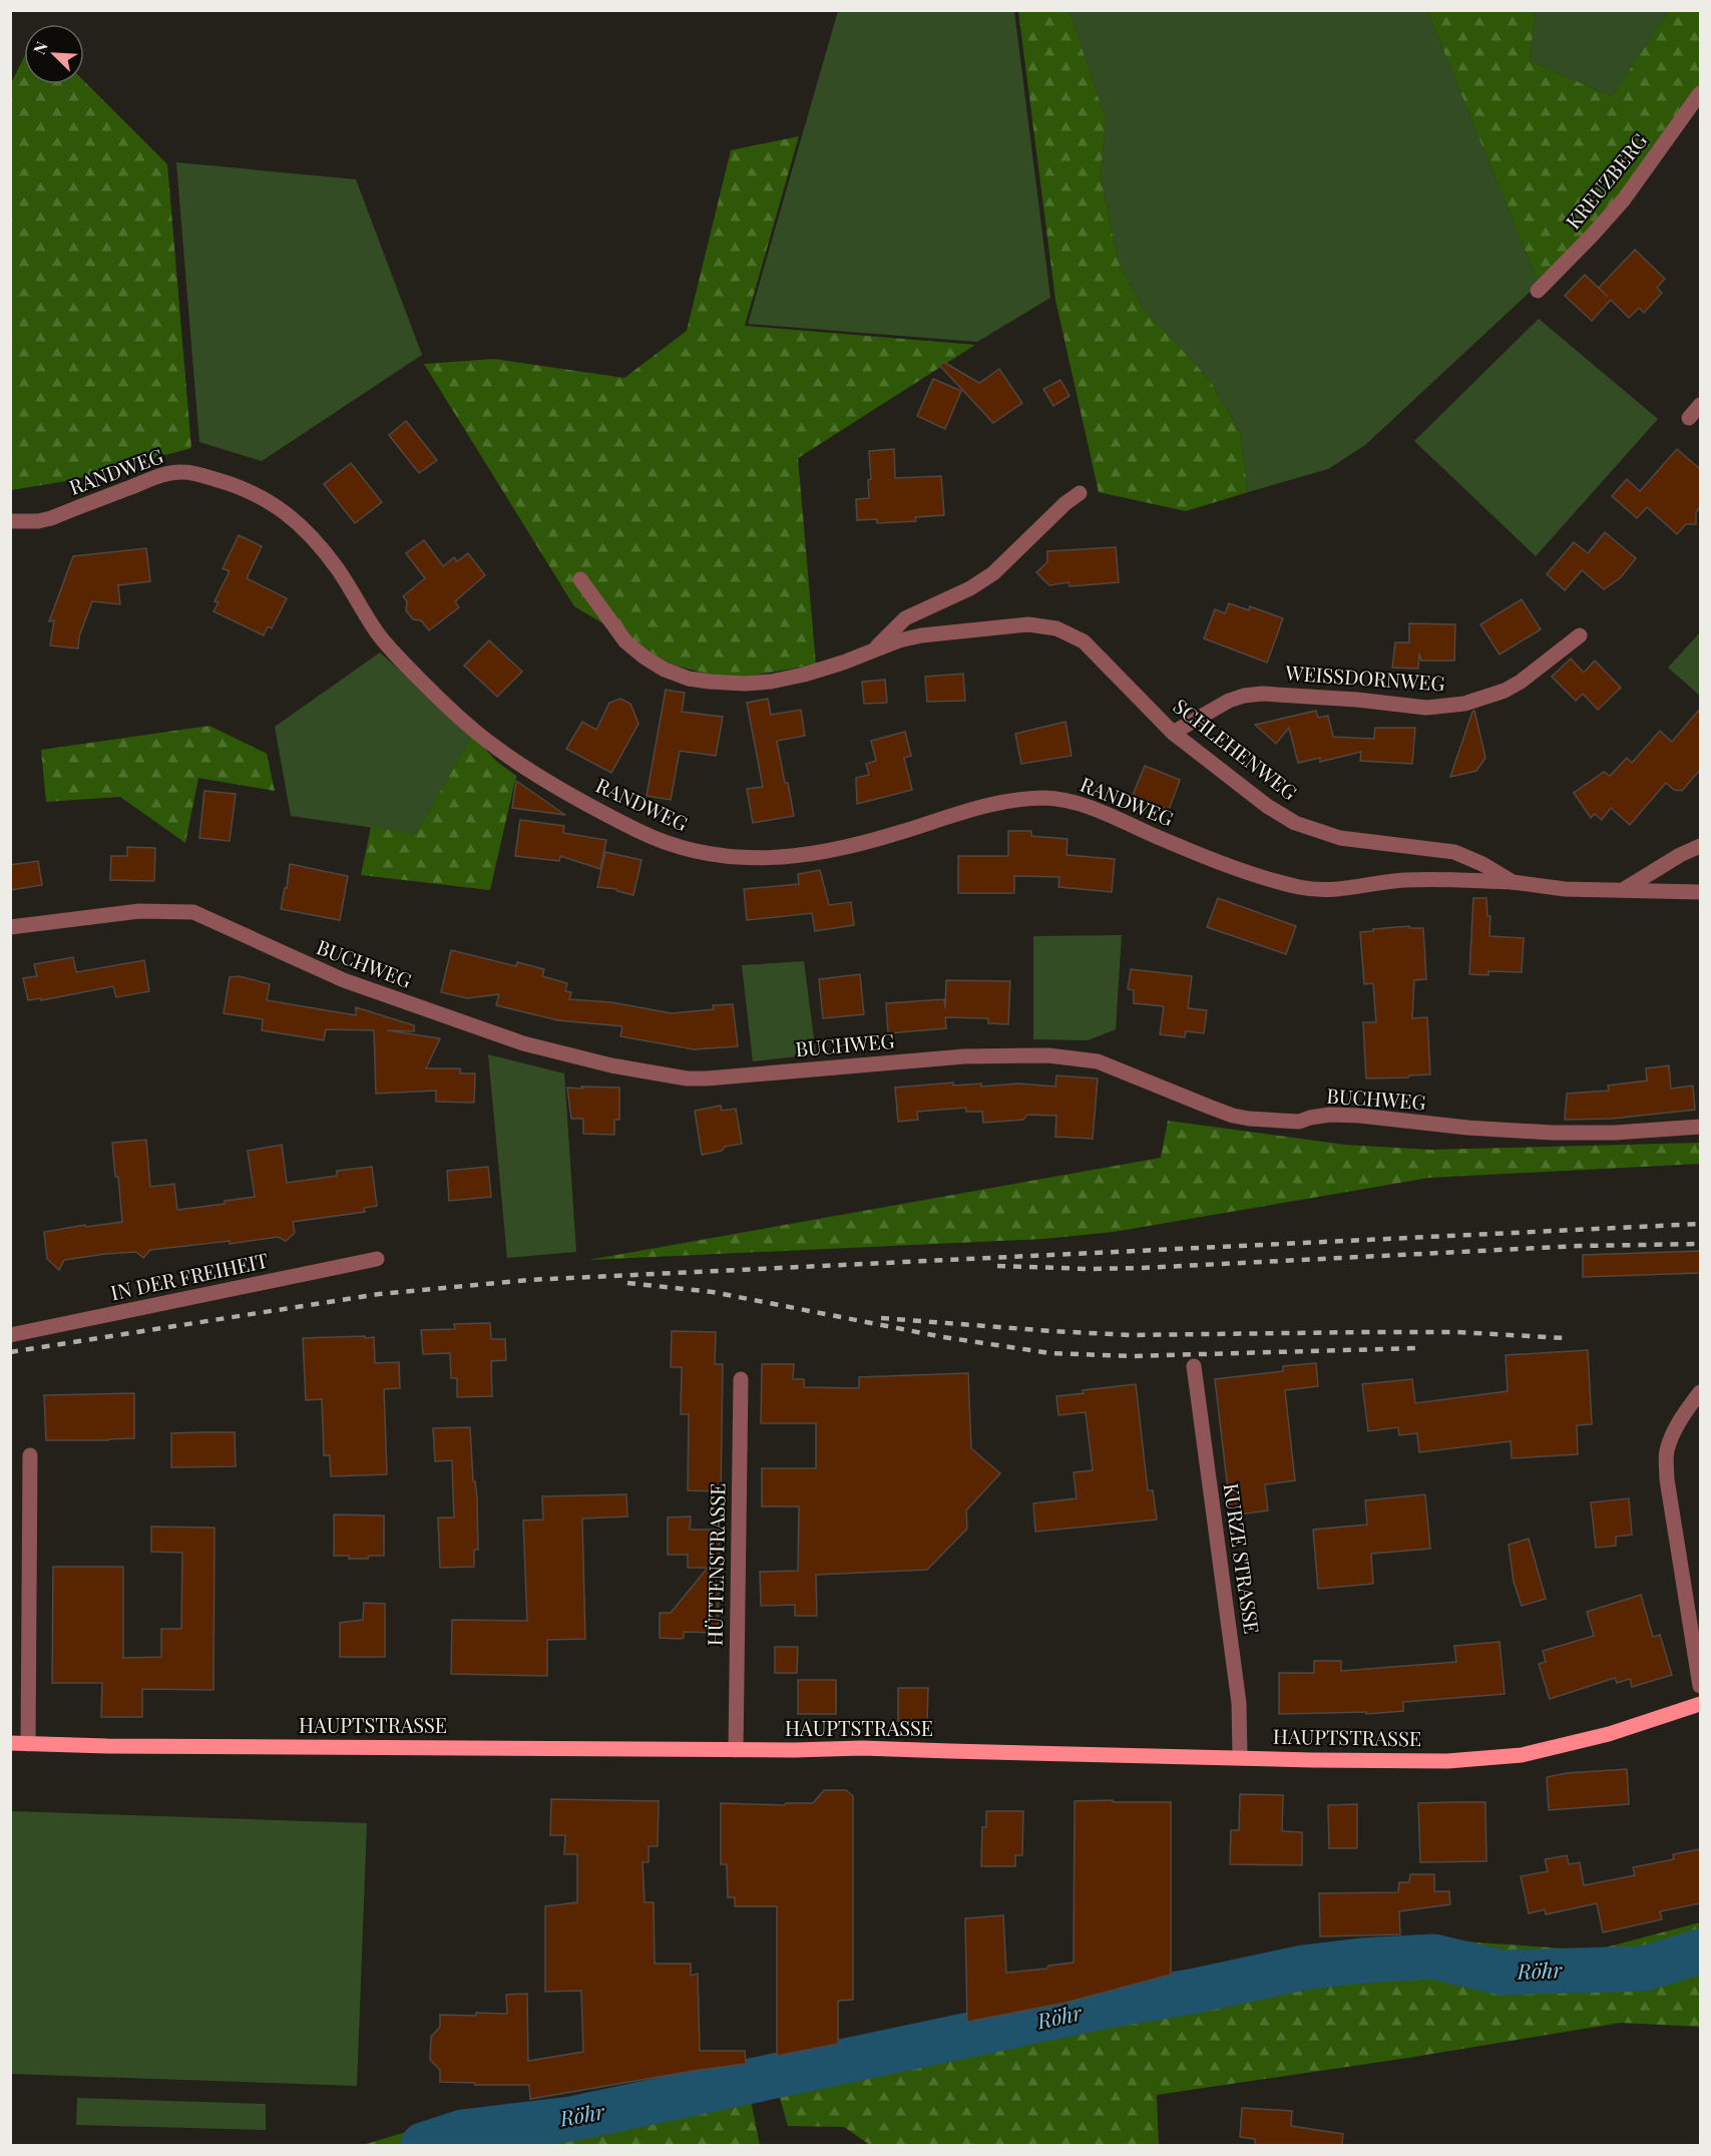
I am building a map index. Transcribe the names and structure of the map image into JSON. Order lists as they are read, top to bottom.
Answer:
{
  "streets": {
    "main road": ["HAUPTSTRASSE"],
    "street": [
      "KREUZBERG",
      "RANDWEG",
      "WEISSDORNWEG",
      "SCHLEHENWEG",
      "BUCHWEG",
      "IN DER FREIHEIT",
      "KURZE STRASSE",
      "HÜTTENSTRASSE"
    ]
  },
  "crossings": [
    ["RANDWEG", "SCHLEHENWEG"],
    ["WEISSDORNWEG", "SCHLEHENWEG"],
    ["KURZE STRASSE", "HAUPTSTRASSE"],
    ["HÜTTENSTRASSE", "HAUPTSTRASSE"]
  ],
  "water": ["Röhr"],
  "north": "top left"
}
